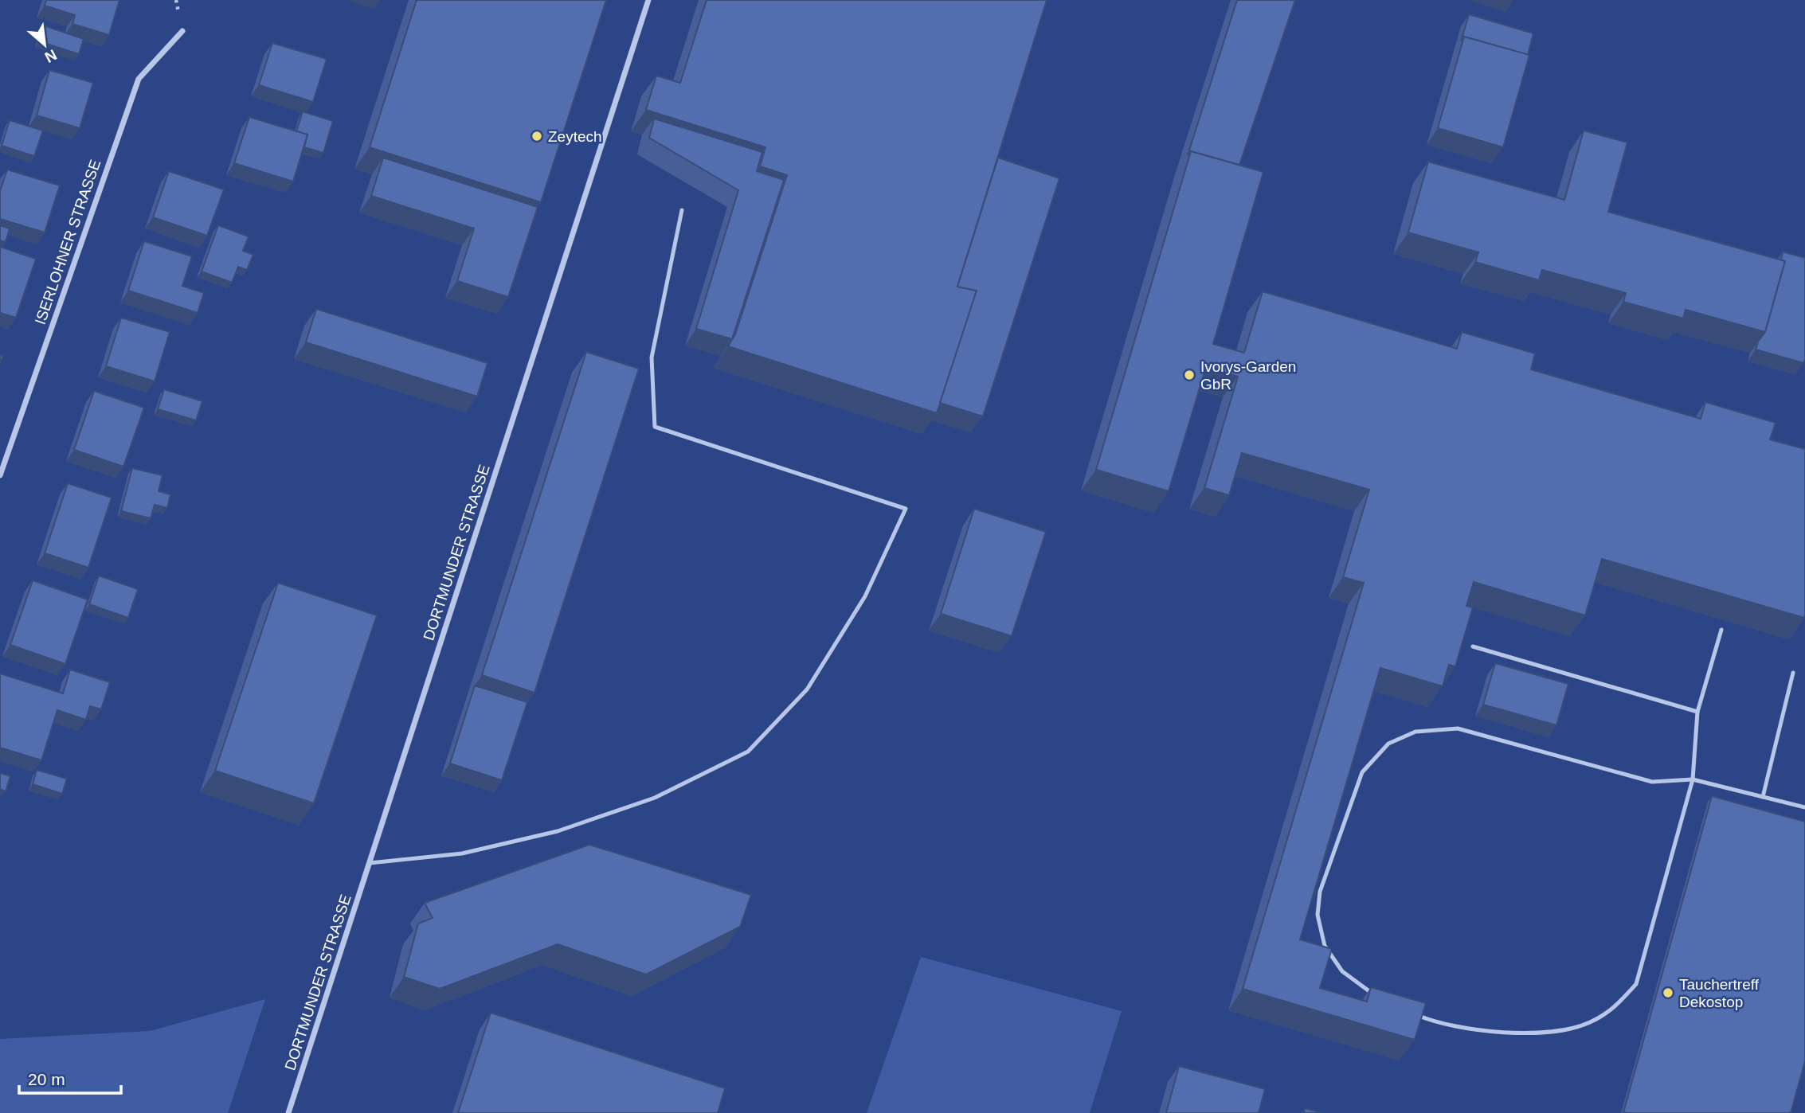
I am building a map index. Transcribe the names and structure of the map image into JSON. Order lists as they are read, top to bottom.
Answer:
{
  "streets": {
    "street": ["ISERLOHNER STRASSE", "DORTMUNDER STRASSE"]
  },
  "places": ["Zeytech", "Ivorys-Garden GbR", "Tauchertreff Dekostop"],
  "scale_bar": "20 m",
  "north": "bottom right"
}
